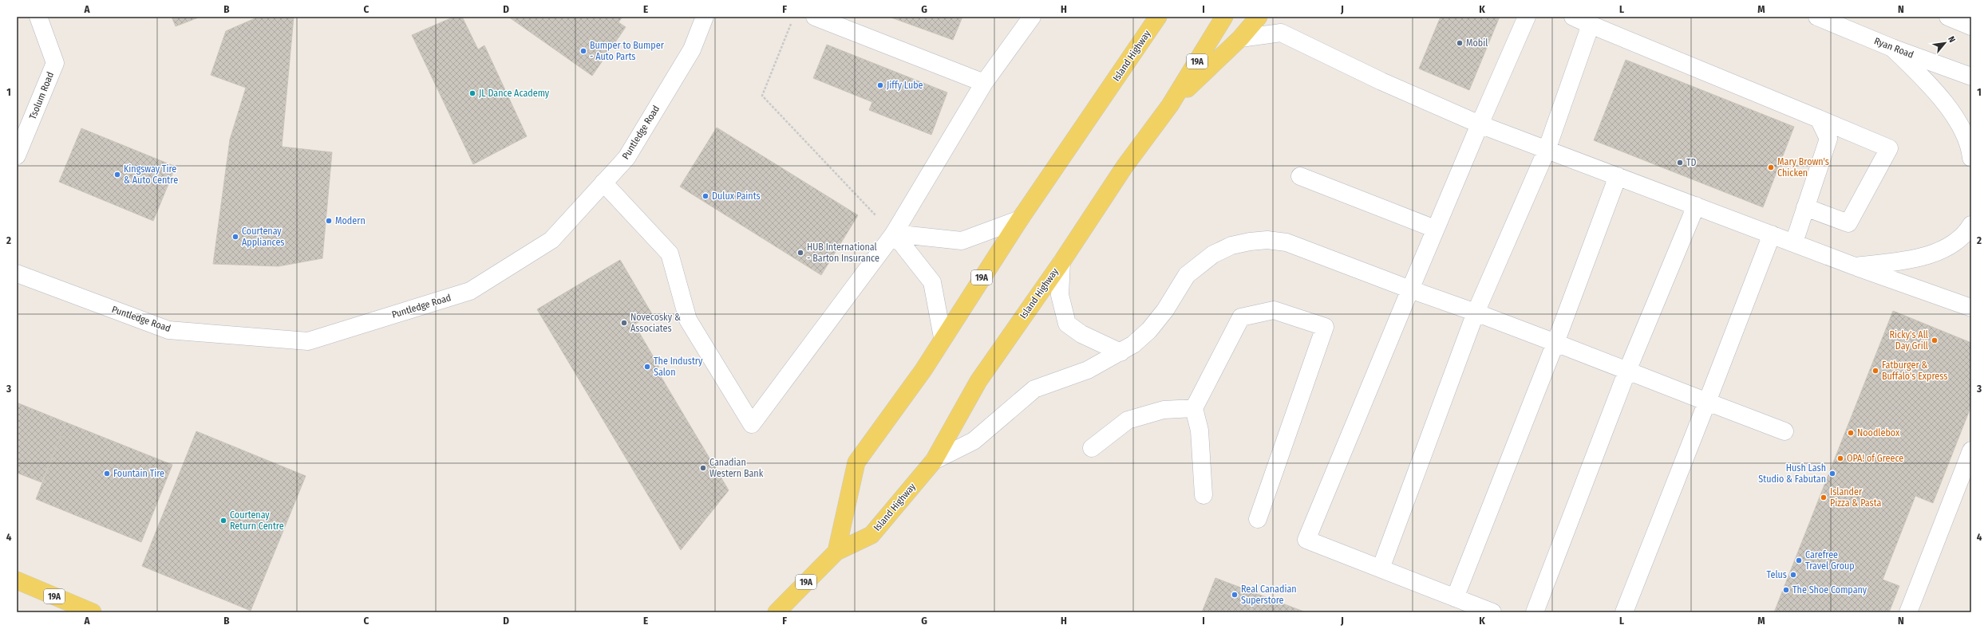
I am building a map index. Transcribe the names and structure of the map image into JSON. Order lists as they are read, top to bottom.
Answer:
{
  "streets": {
    "main road": ["Island Highway", "19A"],
    "street": ["Ryan Road", "Tsolum Road", "Puntledge Road"]
  },
  "places": [
    "Mobil",
    "Bumper to Bumper - Auto Parts",
    "Jiffy Lube",
    "JL Dance Academy",
    "TD",
    "Mary Brown's Chicken",
    "Kingsway Tire & Auto Centre",
    "Dulux Paints",
    "Modern",
    "Courtenay Appliances",
    "HUB International - Barton Insurance",
    "Novecosky & Associates",
    "Ricky's All Day Grill",
    "The Industry Salon",
    "Fatburger & Buffalo's Express",
    "Noodlebox",
    "OPA! of Greece",
    "Canadian Western Bank",
    "Fountain Tire",
    "Hush Lash Studio & Fabutan",
    "Islander Pizza & Pasta",
    "Courtenay Return Centre",
    "Carefree Travel Group",
    "Telus",
    "The Shoe Company",
    "Real Canadian Superstore"
  ],
  "north": "top right",
  "grid": {
    "columns": [
      "A",
      "B",
      "C",
      "D",
      "E",
      "F",
      "G",
      "H",
      "I",
      "J",
      "K",
      "L",
      "M",
      "N"
    ],
    "rows": [
      "1",
      "2",
      "3",
      "4"
    ]
  }
}
